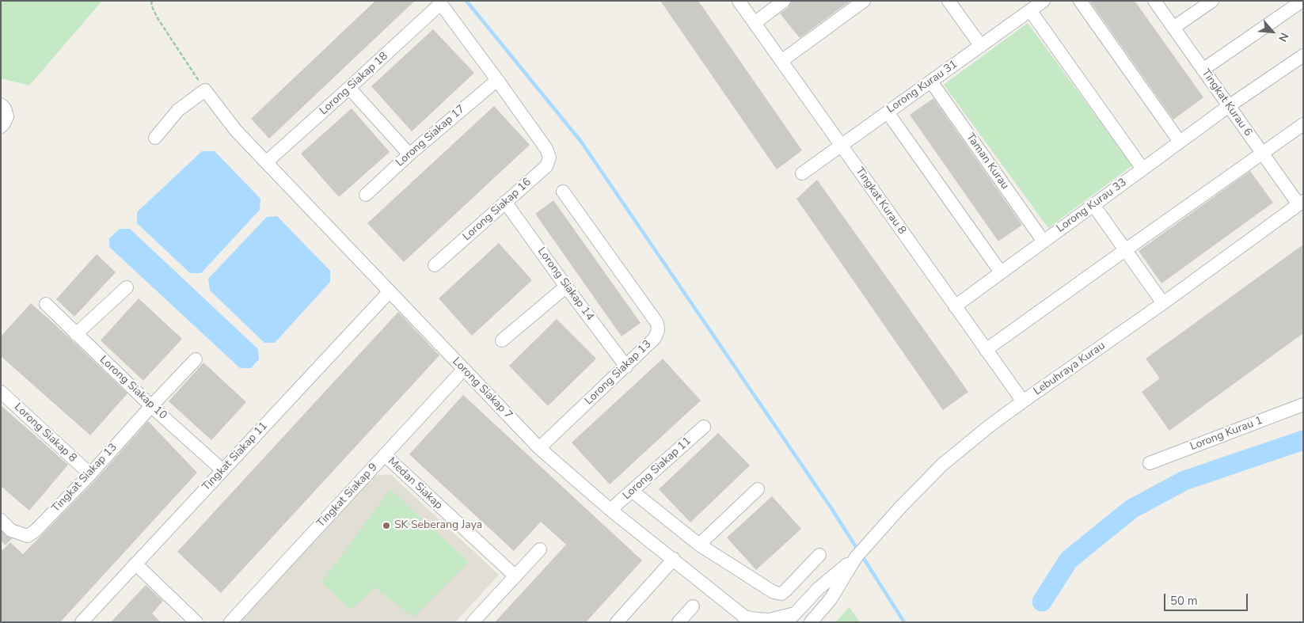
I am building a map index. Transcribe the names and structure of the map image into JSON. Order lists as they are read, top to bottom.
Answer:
{
  "streets": {
    "street": [
      "Lorong Siakap 18",
      "Lorong Kurau 31",
      "Tingkat Kurau 6",
      "Lorong Siakap 17",
      "Taman Kurau",
      "Tingkat Kurau 8",
      "Lorong Kurau 33",
      "Lorong Siakap 16",
      "Lorong Siakap 14",
      "Lebuhraya Kurau",
      "Lorong Siakap 13",
      "Lorong Siakap 10",
      "Lorong Siakap 7",
      "Lorong Siakap 8",
      "Lorong Kurau 1",
      "Tingkat Siakap 11",
      "Lorong Siakap 11",
      "Tingkat Siakap 13",
      "Medan Siakap",
      "Tingkat Siakap 9"
    ]
  },
  "crossings": [
    ["Lorong Siakap 18", "Lorong Siakap 7"],
    ["Lorong Kurau 31", "Taman Kurau"],
    ["Lorong Kurau 31", "Tingkat Kurau 8"],
    ["Tingkat Kurau 6", "Lorong Kurau 33"],
    ["Tingkat Kurau 6", "Lebuhraya Kurau"],
    ["Lorong Siakap 17", "Lorong Siakap 16"],
    ["Taman Kurau", "Lorong Kurau 33"],
    ["Tingkat Kurau 8", "Lorong Kurau 33"],
    ["Tingkat Kurau 8", "Lebuhraya Kurau"],
    ["Lorong Siakap 16", "Lorong Siakap 14"],
    ["Lorong Siakap 14", "Lorong Siakap 13"],
    ["Lorong Siakap 13", "Lorong Siakap 7"],
    ["Lorong Siakap 10", "Tingkat Siakap 11"],
    ["Lorong Siakap 10", "Tingkat Siakap 13"],
    ["Lorong Siakap 7", "Tingkat Siakap 11"],
    ["Lorong Siakap 7", "Lorong Siakap 11"],
    ["Lorong Siakap 7", "Tingkat Siakap 9"],
    ["Lorong Siakap 8", "Tingkat Siakap 13"],
    ["Medan Siakap", "Tingkat Siakap 9"]
  ],
  "places": ["SK Seberang Jaya"],
  "scale_bar": "50 m",
  "north": "bottom right"
}
